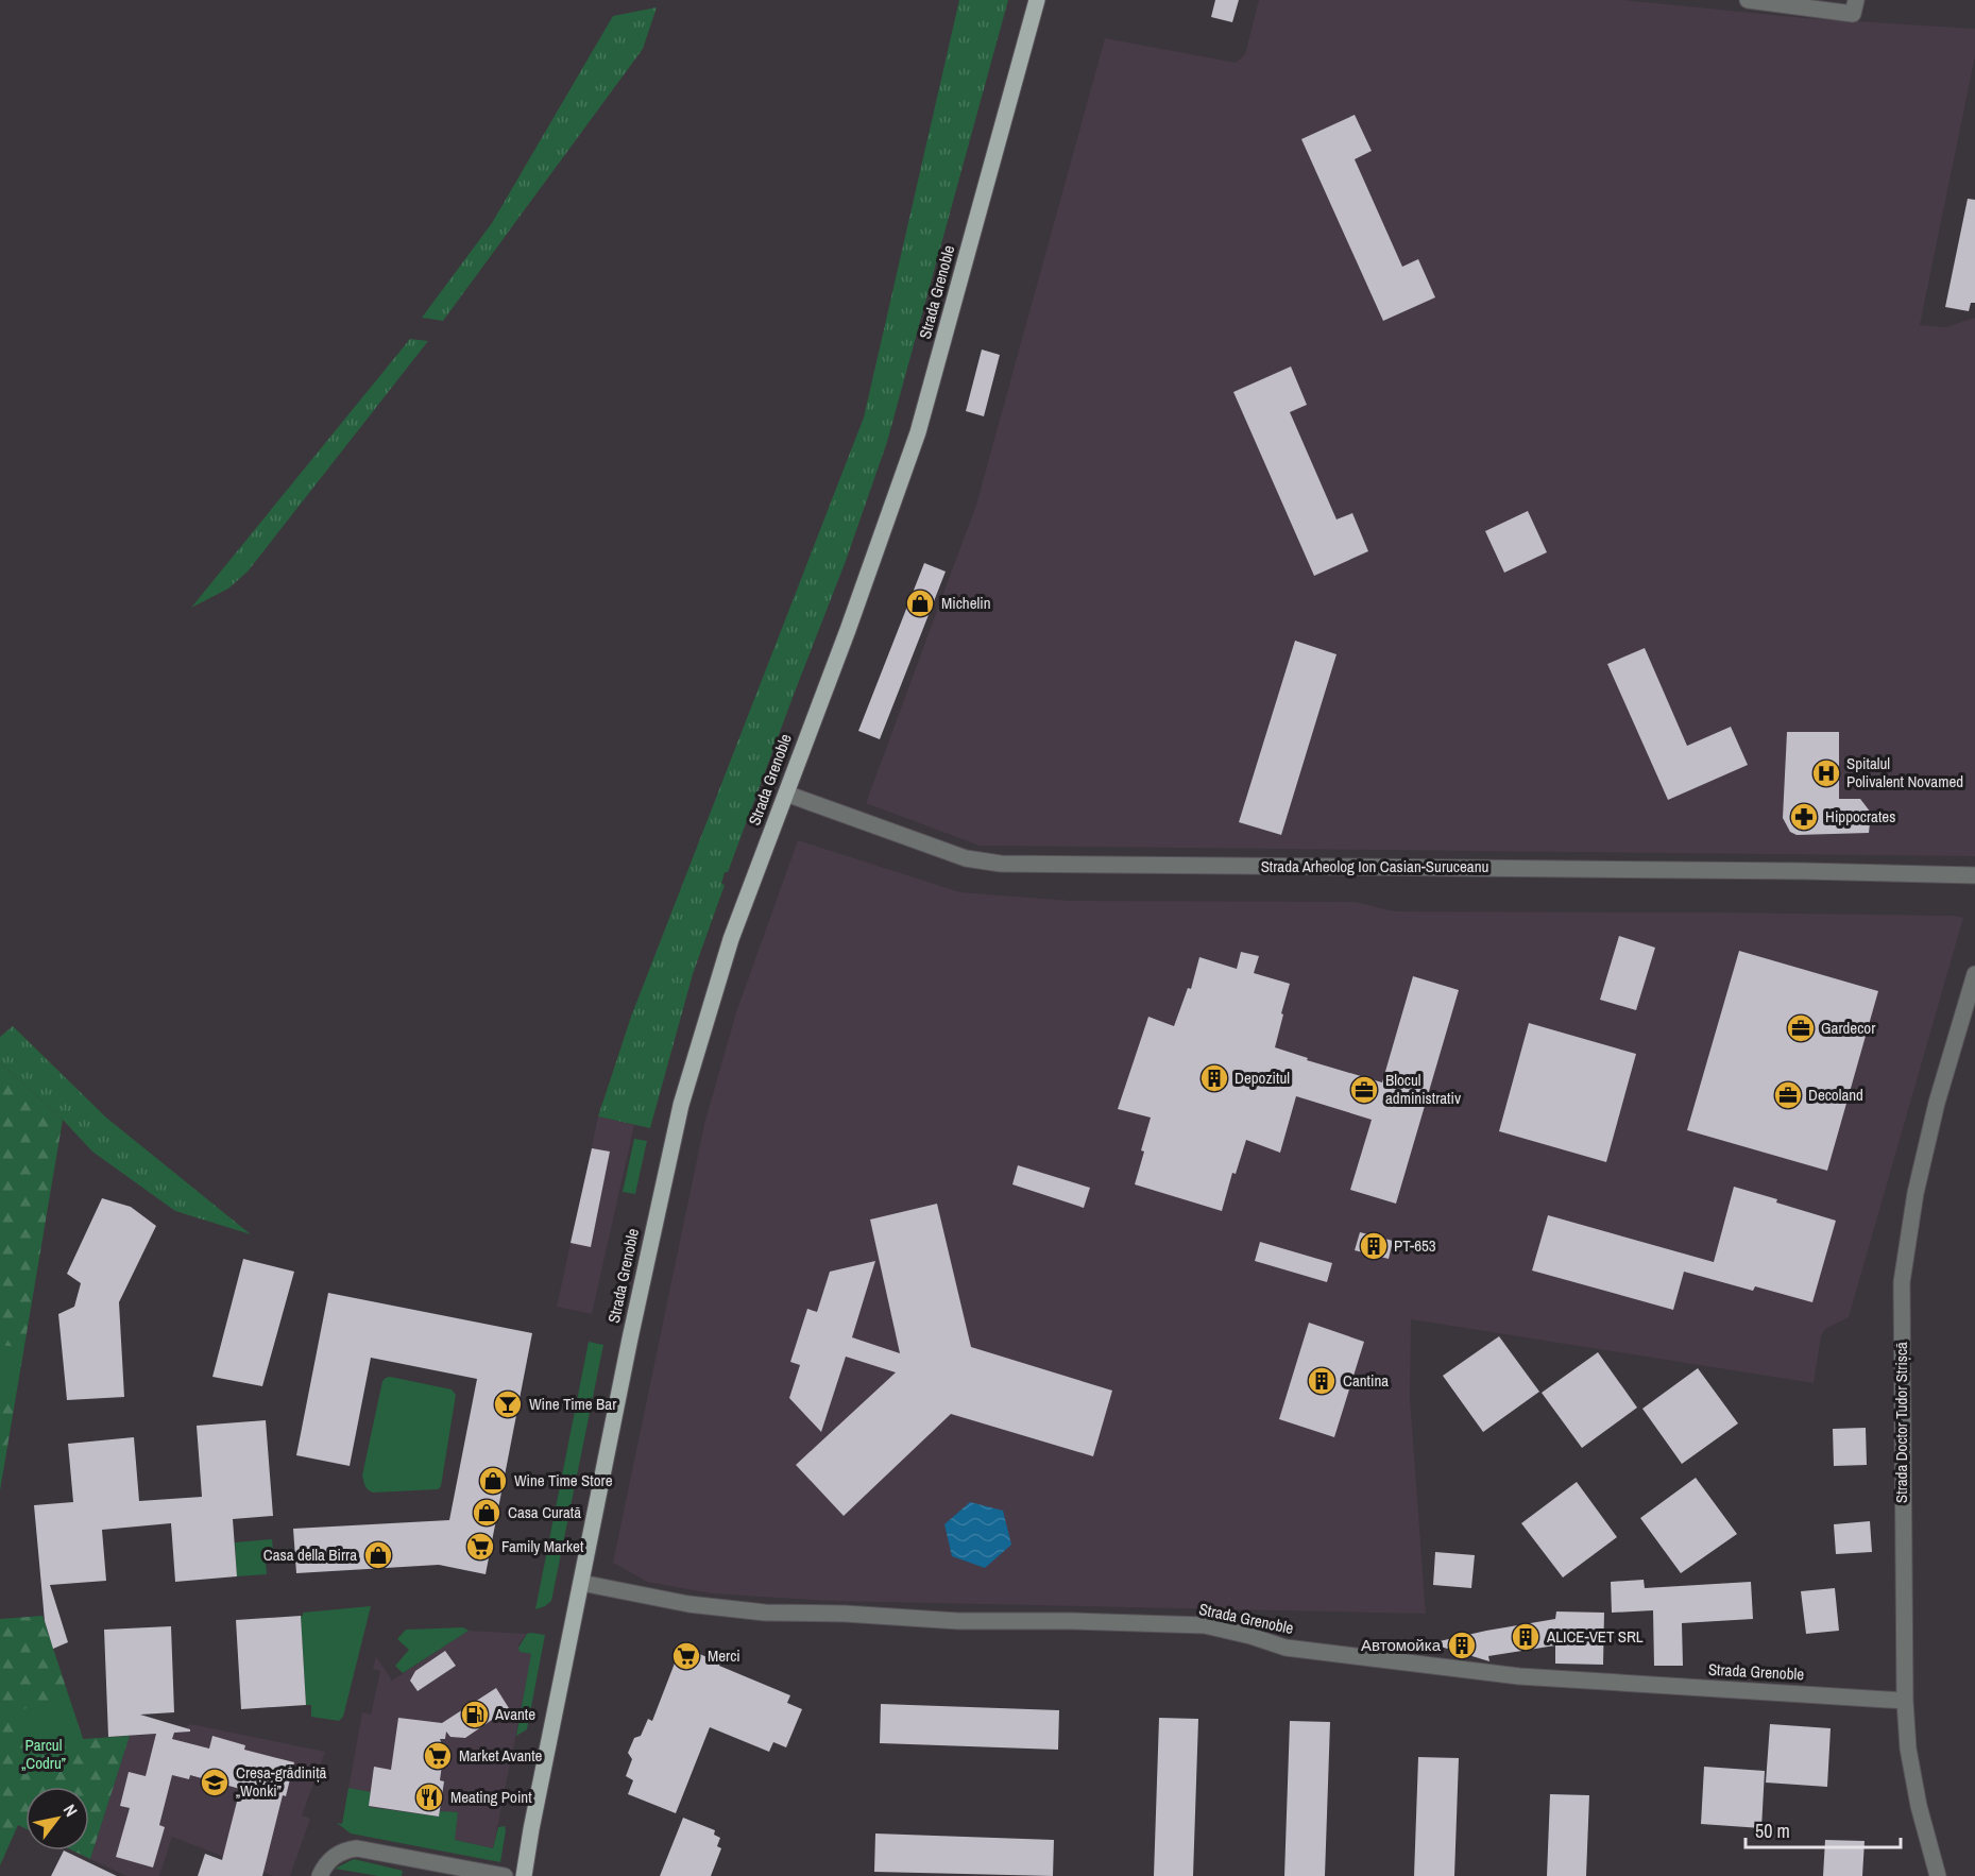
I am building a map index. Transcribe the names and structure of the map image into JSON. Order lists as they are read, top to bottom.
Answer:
{
  "streets": {
    "main road": ["Strada Grenoble"],
    "street": ["Strada Arheolog Ion Casian-Suruceanu", "Strada Doctor Tudor Strișcă"]
  },
  "crossings": [
    ["Strada Grenoble", "Strada Arheolog Ion Casian-Suruceanu"],
    ["Strada Grenoble", "Strada Doctor Tudor Strișcă"]
  ],
  "parks": ["Parcul „Codru”"],
  "places": {
    "shop": [
      "Michelin",
      "Wine Time Store",
      "Casa Curată",
      "Casa della Birra"
    ],
    "hospital": ["Spitalul Polivalent Novamed"],
    "pharmacy": ["Hippocrates"],
    "office": ["Gardecor", "Blocul administrativ", "Decoland"],
    "building": [
      "Depozitul",
      "PT-653",
      "Cantina",
      "ALICE-VET SRL",
      "Автомойка"
    ],
    "bar": ["Wine Time Bar"],
    "supermarket": ["Family Market", "Merci", "Market Avante"],
    "fuel station": ["Avante"],
    "school or university": ["Creșa-grădiniță „Wonki”"],
    "restaurant": ["Meating Point"]
  },
  "scale_bar": "50 m",
  "north": "top right"
}
